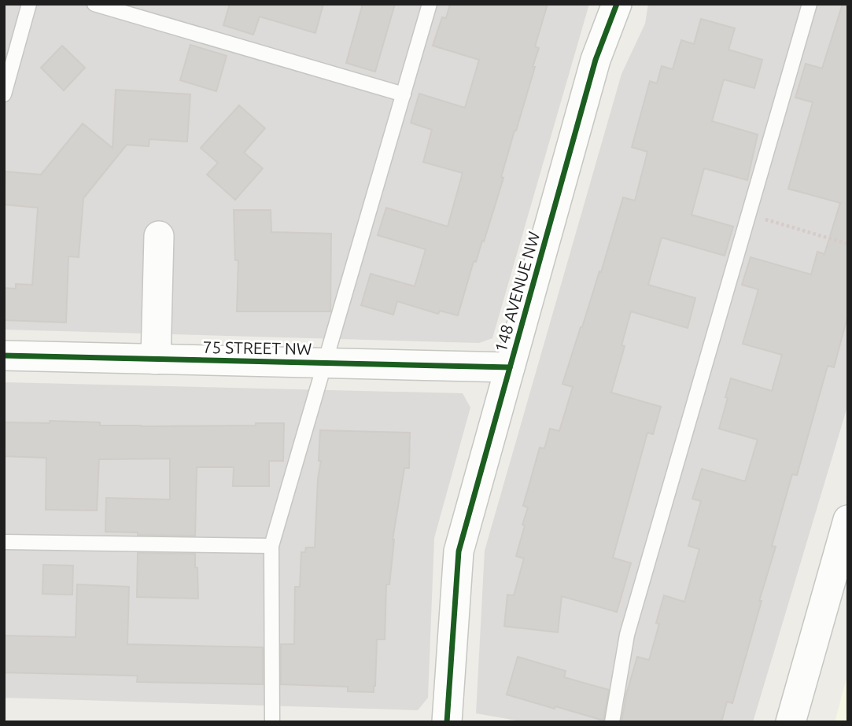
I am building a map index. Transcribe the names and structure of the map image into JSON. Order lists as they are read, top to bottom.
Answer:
{
  "streets": {
    "street": ["148 AVENUE NW", "75 STREET NW"]
  },
  "crossings": [
    ["148 AVENUE NW", "75 STREET NW"]
  ]
}
